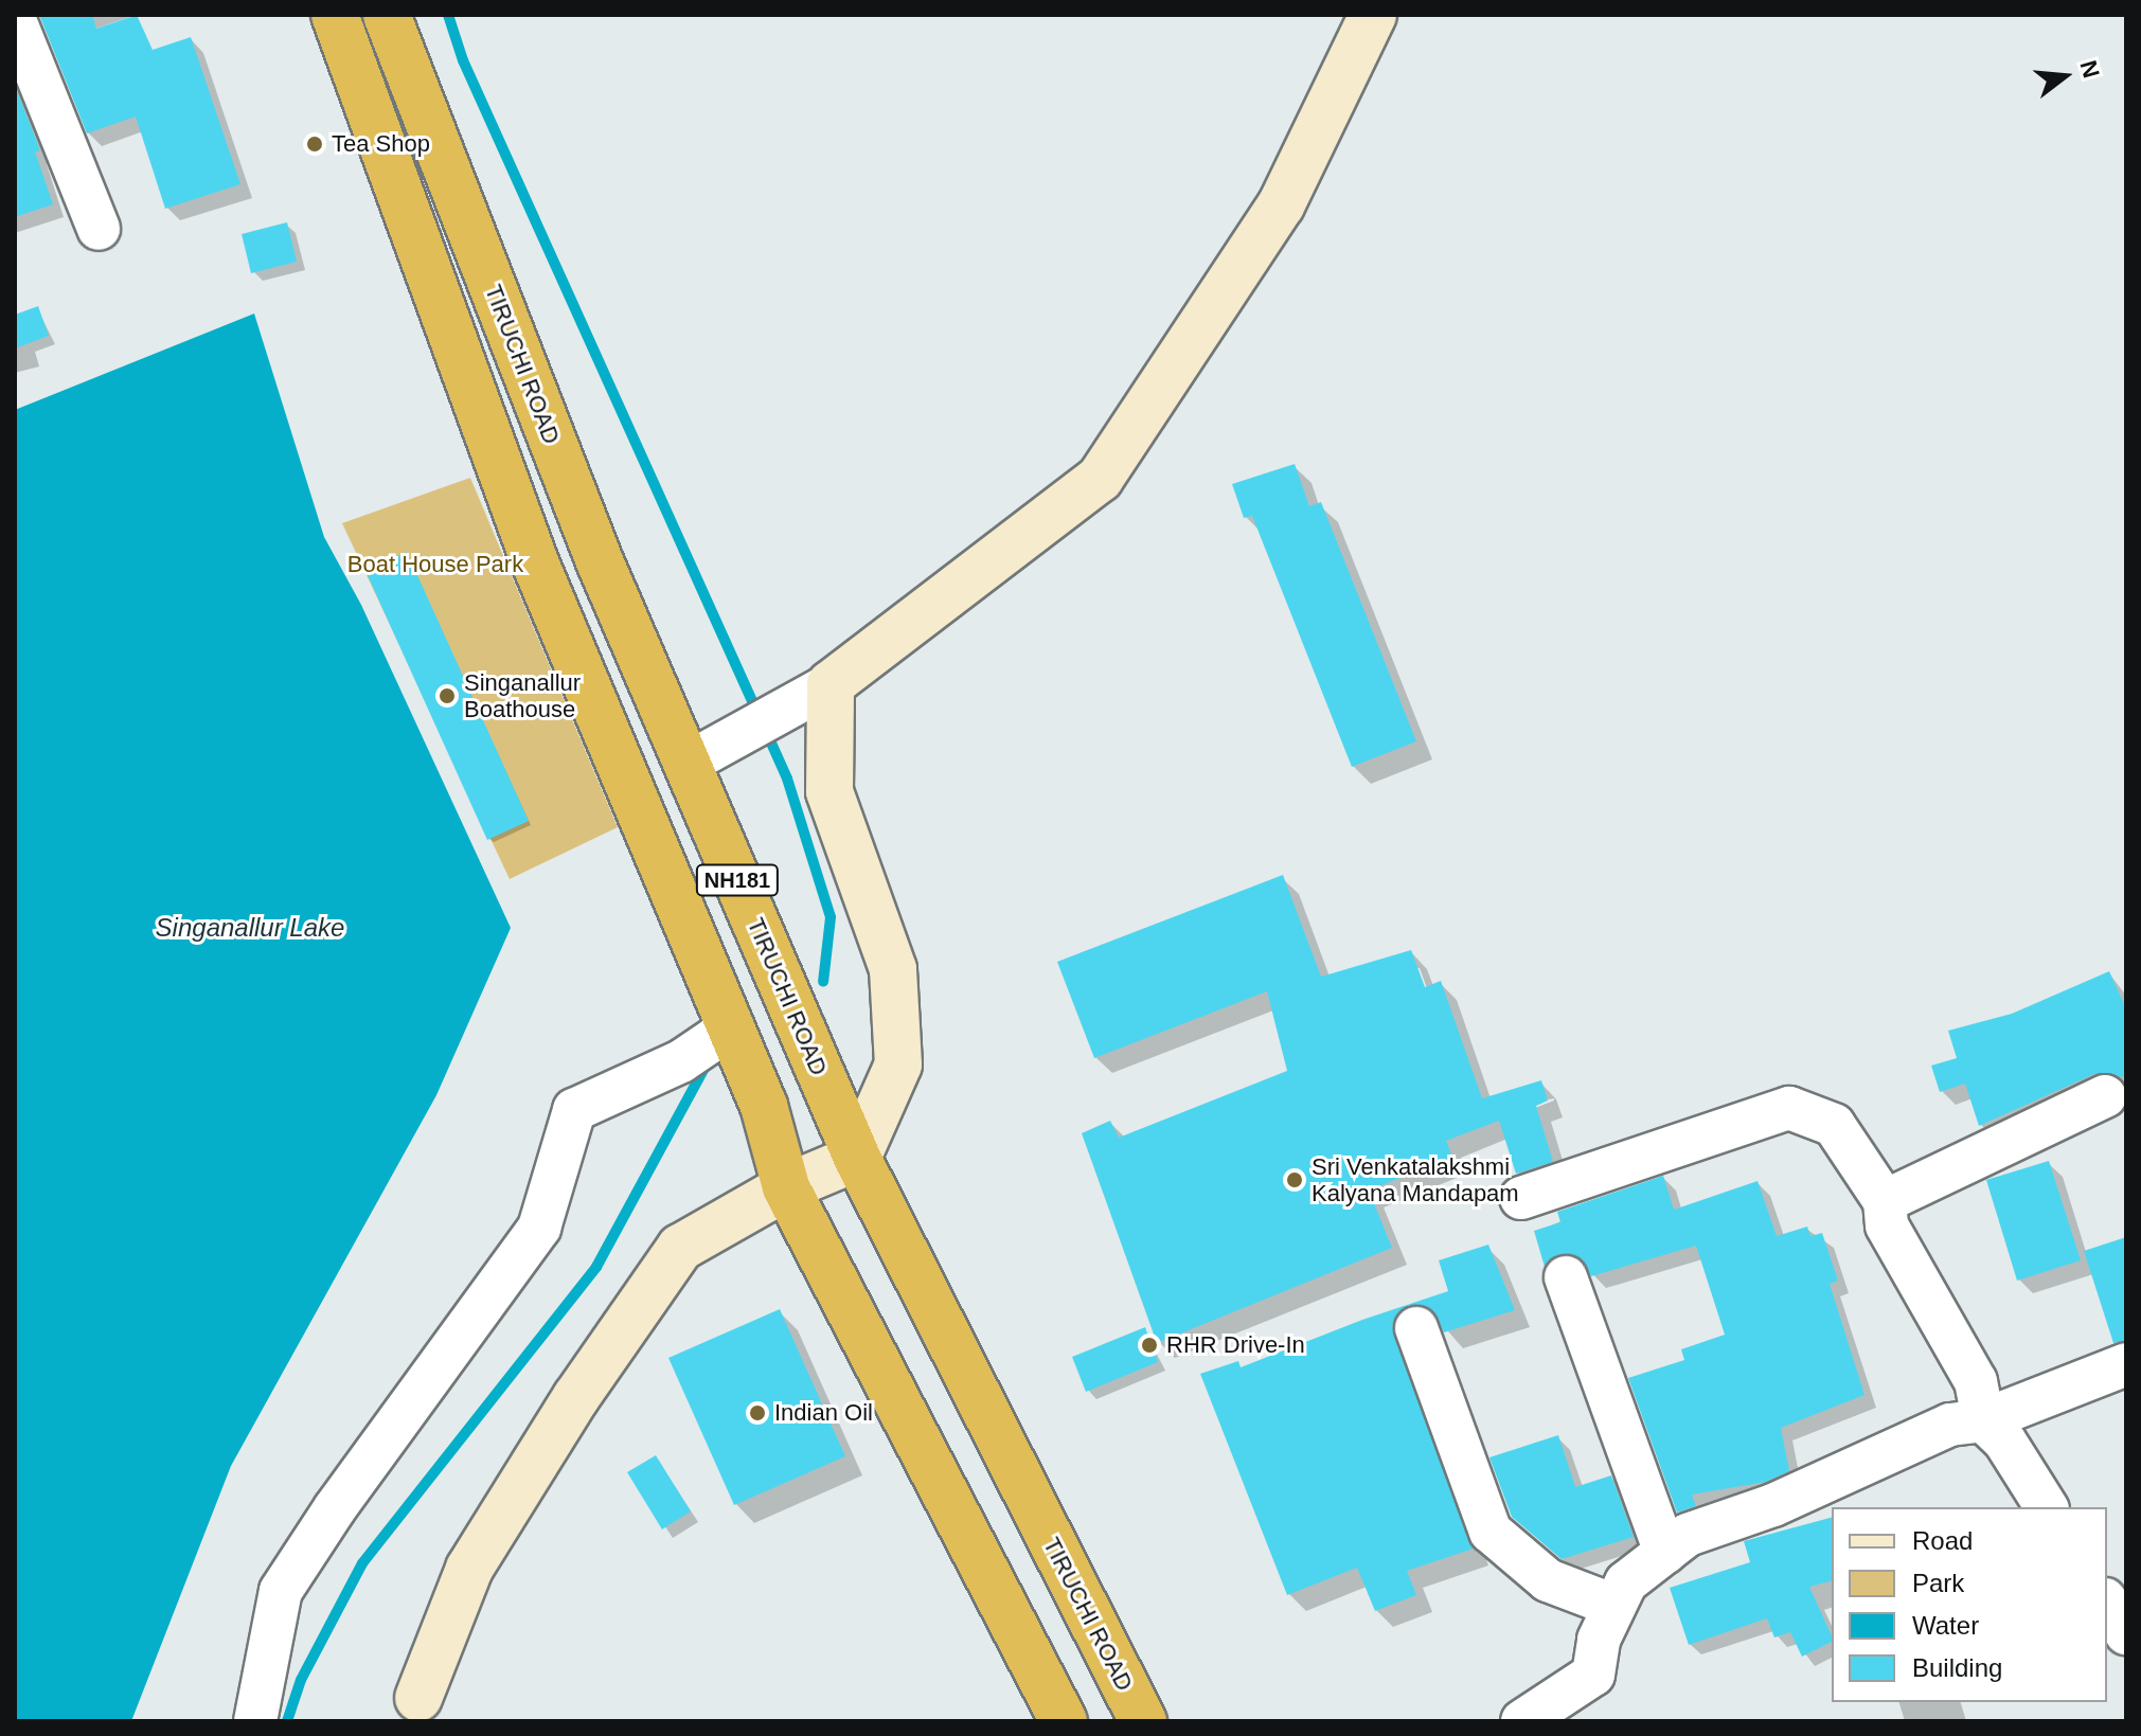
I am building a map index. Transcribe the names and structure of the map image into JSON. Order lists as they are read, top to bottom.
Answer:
{
  "streets": {
    "highway": ["TIRUCHI ROAD", "NH181"]
  },
  "water": ["Singanallur Lake"],
  "parks": ["Boat House Park"],
  "places": [
    "Tea Shop",
    "Singanallur Boathouse",
    "Sri Venkatalakshmi Kalyana Mandapam",
    "RHR Drive-In",
    "Indian Oil"
  ],
  "legend": [
    "Road",
    "Park",
    "Water",
    "Building"
  ],
  "north": "right"
}
